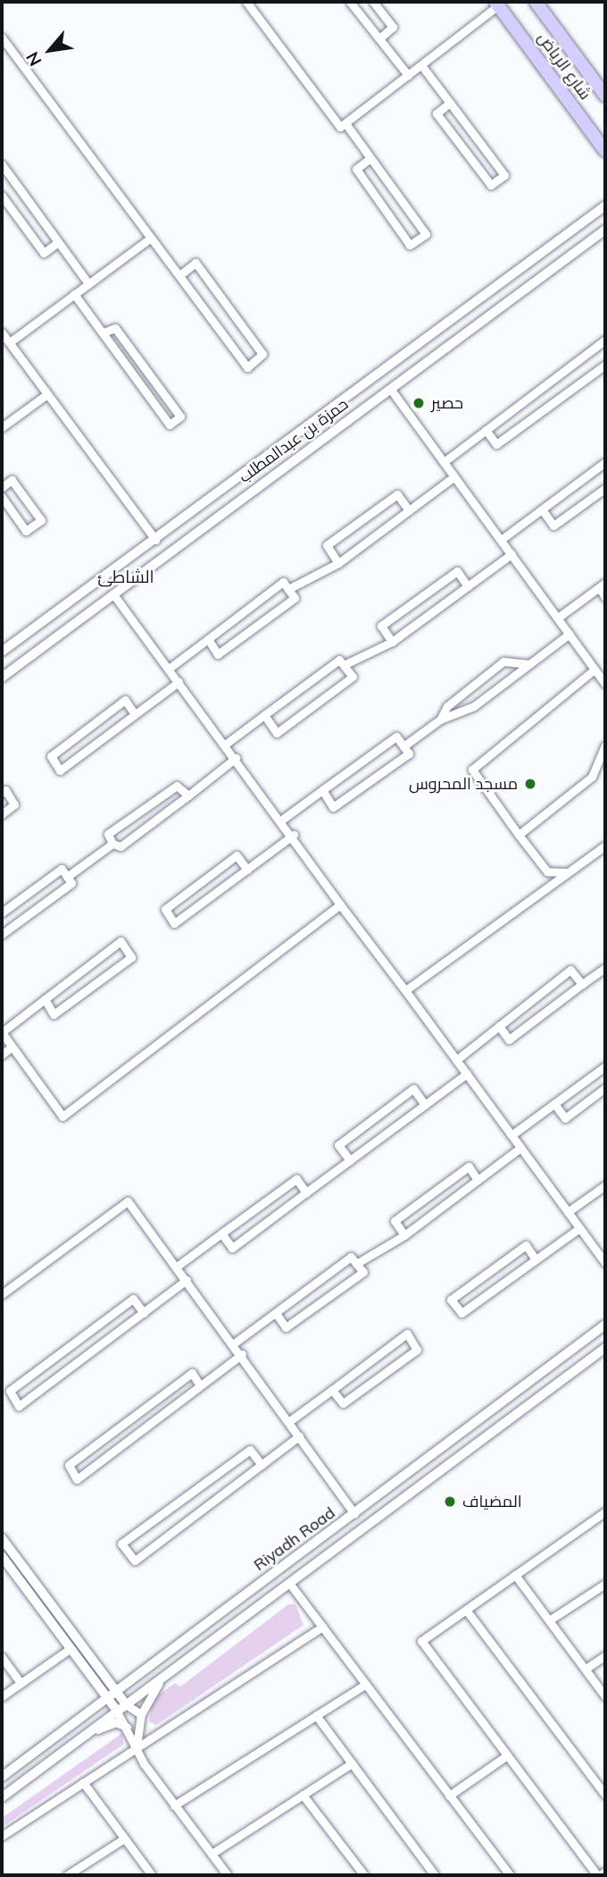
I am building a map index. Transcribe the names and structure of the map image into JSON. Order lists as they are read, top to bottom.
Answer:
{
  "streets": {
    "main road": ["شارع الرياض"],
    "street": ["حمزة بن عبدالمطلب", "Riyadh Road"]
  },
  "districts": ["الشاطئ"],
  "places": ["حصير", "مسجد المحروس", "المضياف"],
  "north": "bottom left"
}
